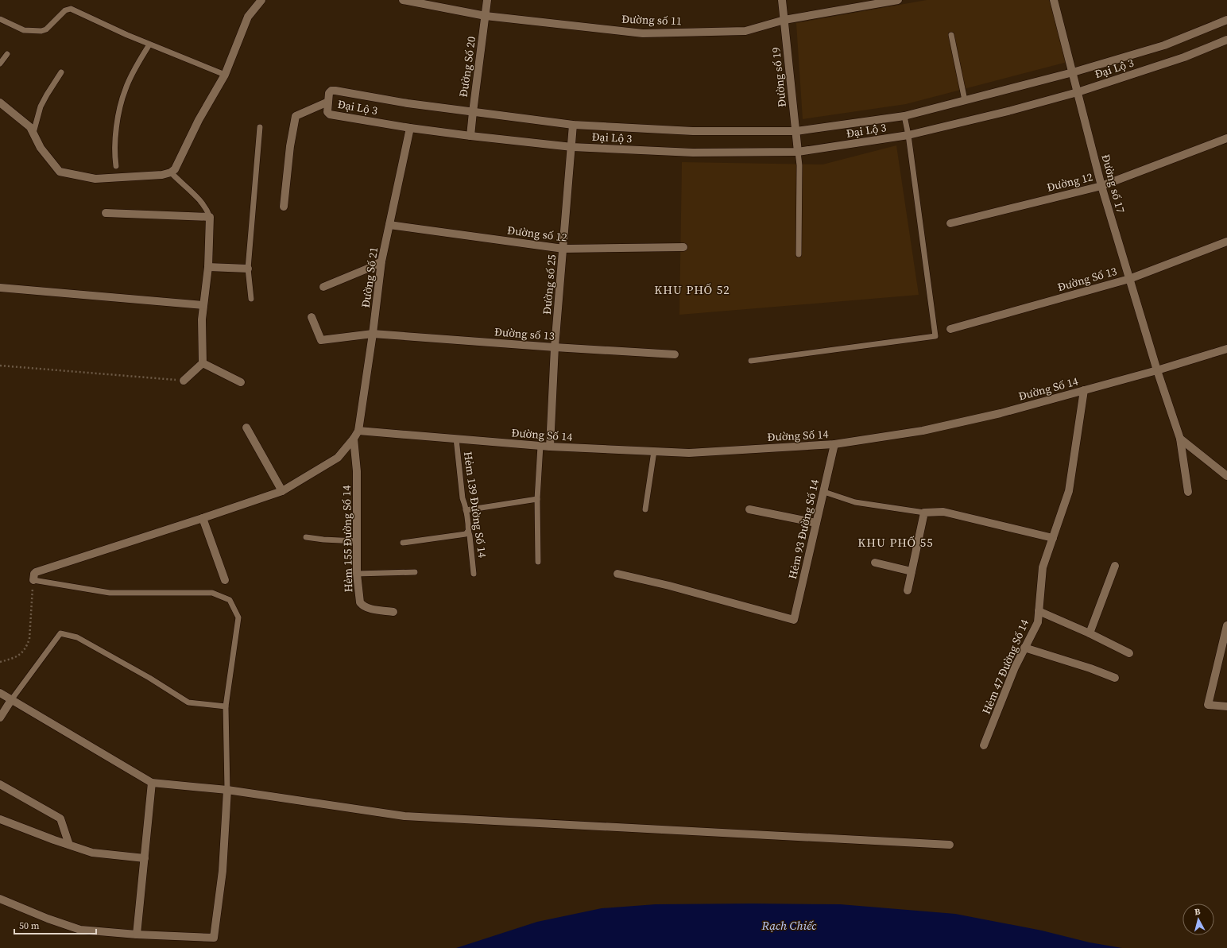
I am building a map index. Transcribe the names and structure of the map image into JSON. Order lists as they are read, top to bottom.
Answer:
{
  "streets": {
    "street": [
      "Đường số 11",
      "Đường Số 20",
      "Đại Lộ 3",
      "Đường số 19",
      "Đường 12",
      "Đường số 17",
      "Đường số 12",
      "Đường Số 21",
      "Đường Số 13",
      "Đường số 25",
      "Đường số 13",
      "Đường Số 14",
      "Hẻm 93 Đường Số 14",
      "Hẻm 155 Đường Số 14",
      "Hẻm 47 Đường Số 14"
    ],
    "lane": ["Hẻm 139 Đường Số 14"]
  },
  "crossings": [
    ["Đường số 11", "Đường Số 20"],
    ["Đường số 11", "Đường số 19"],
    ["Đường Số 20", "Đại Lộ 3"],
    ["Đại Lộ 3", "Đường số 19"],
    ["Đại Lộ 3", "Đường số 17"],
    ["Đại Lộ 3", "Đường Số 21"],
    ["Đại Lộ 3", "Đường số 25"],
    ["Đường 12", "Đường số 17"],
    ["Đường số 17", "Đường Số 13"],
    ["Đường số 17", "Đường Số 14"],
    ["Đường số 12", "Đường Số 21"],
    ["Đường số 12", "Đường số 25"],
    ["Đường Số 21", "Đường số 13"],
    ["Đường Số 21", "Đường Số 14"],
    ["Đường số 25", "Đường số 13"],
    ["Đường số 25", "Đường Số 14"],
    ["Đường Số 14", "Hẻm 139 Đường Số 14"],
    ["Đường Số 14", "Hẻm 93 Đường Số 14"],
    ["Đường Số 14", "Hẻm 47 Đường Số 14"]
  ],
  "districts": ["KHU PHỐ 52", "KHU PHỐ 55"],
  "water": ["Rạch Chiếc"],
  "scale_bar": "50 m",
  "north": "top"
}
